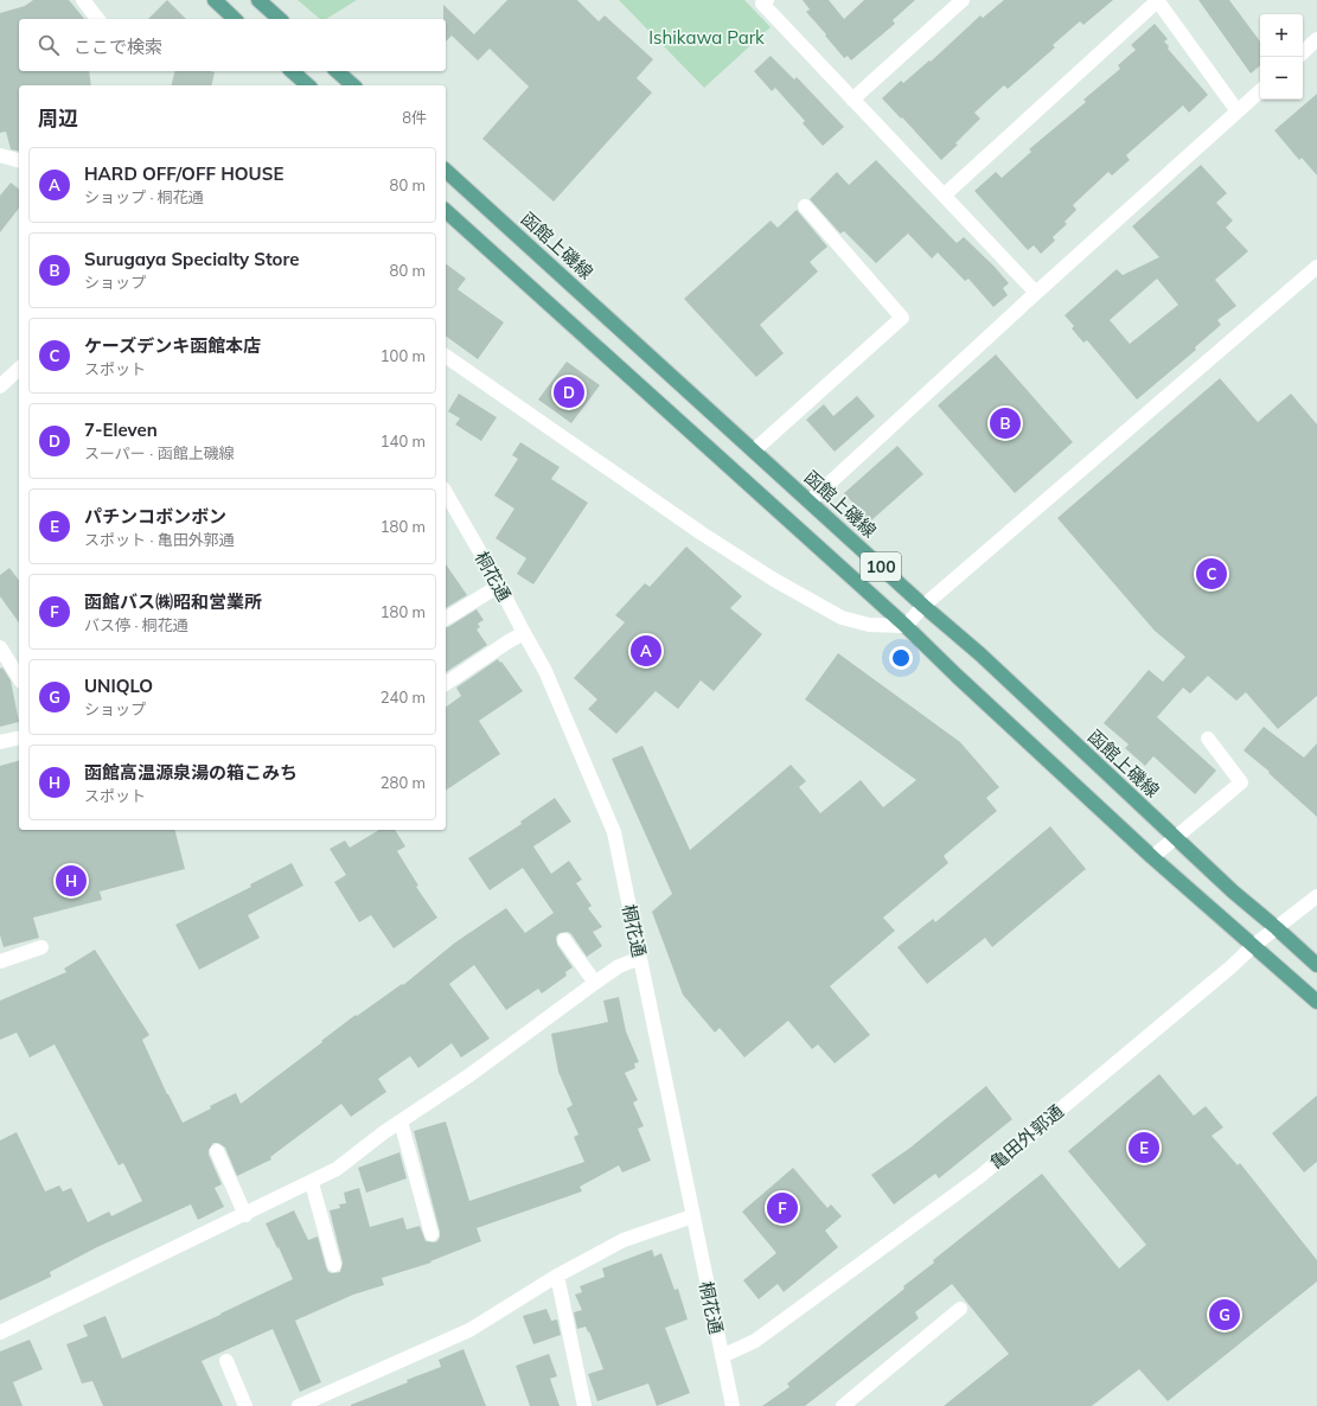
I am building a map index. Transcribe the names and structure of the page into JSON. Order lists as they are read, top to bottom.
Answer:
{
  "streets": {
    "main road": ["函館上磯線", "100"],
    "street": ["桐花通", "亀田外郭通"]
  },
  "crossings": [
    ["函館上磯線", "亀田外郭通"],
    ["100", "亀田外郭通"],
    ["桐花通", "亀田外郭通"]
  ],
  "parks": ["Ishikawa Park"],
  "page": {
    "map_buttons": ["+", "−"],
    "search": "ここで検索",
    "heading": ["周辺", "8件"],
    "list": [
      {
        "mark": "A",
        "name": "HARD OFF/OFF HOUSE",
        "note": "ショップ · 桐花通",
        "value": "80 m"
      },
      {
        "mark": "B",
        "name": "Surugaya Specialty Store",
        "note": "ショップ",
        "value": "80 m"
      },
      {
        "mark": "C",
        "name": "ケーズデンキ函館本店",
        "note": "スポット",
        "value": "100 m"
      },
      {
        "mark": "D",
        "name": "7-Eleven",
        "note": "スーパー · 函館上磯線",
        "value": "140 m"
      },
      {
        "mark": "E",
        "name": "パチンコボンボン",
        "note": "スポット · 亀田外郭通",
        "value": "180 m"
      },
      {
        "mark": "F",
        "name": "函館バス㈱昭和営業所",
        "note": "バス停 · 桐花通",
        "value": "180 m"
      },
      {
        "mark": "G",
        "name": "UNIQLO",
        "note": "ショップ",
        "value": "240 m"
      },
      {
        "mark": "H",
        "name": "函館高温源泉湯の箱こみち",
        "note": "スポット",
        "value": "280 m"
      }
    ],
    "pins": [
      "D",
      "B",
      "C",
      "A",
      "H",
      "E",
      "F",
      "G"
    ]
  }
}
